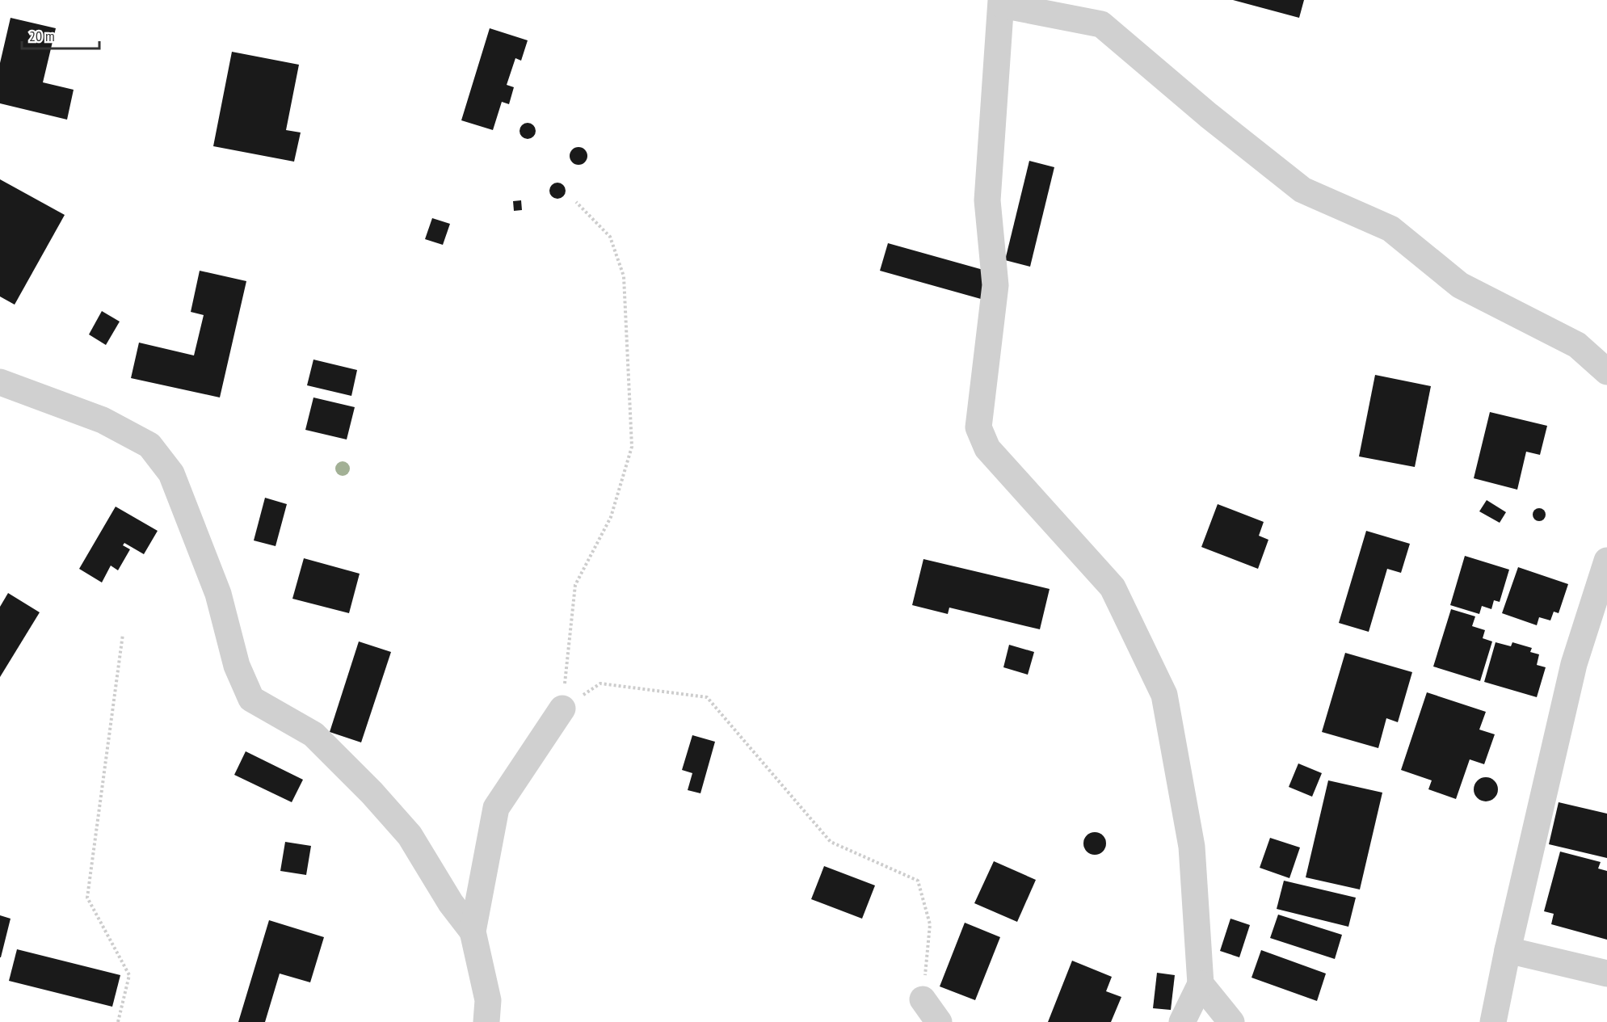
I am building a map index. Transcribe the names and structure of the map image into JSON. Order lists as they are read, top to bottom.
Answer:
{
  "scale_bar": "20 m"
}
